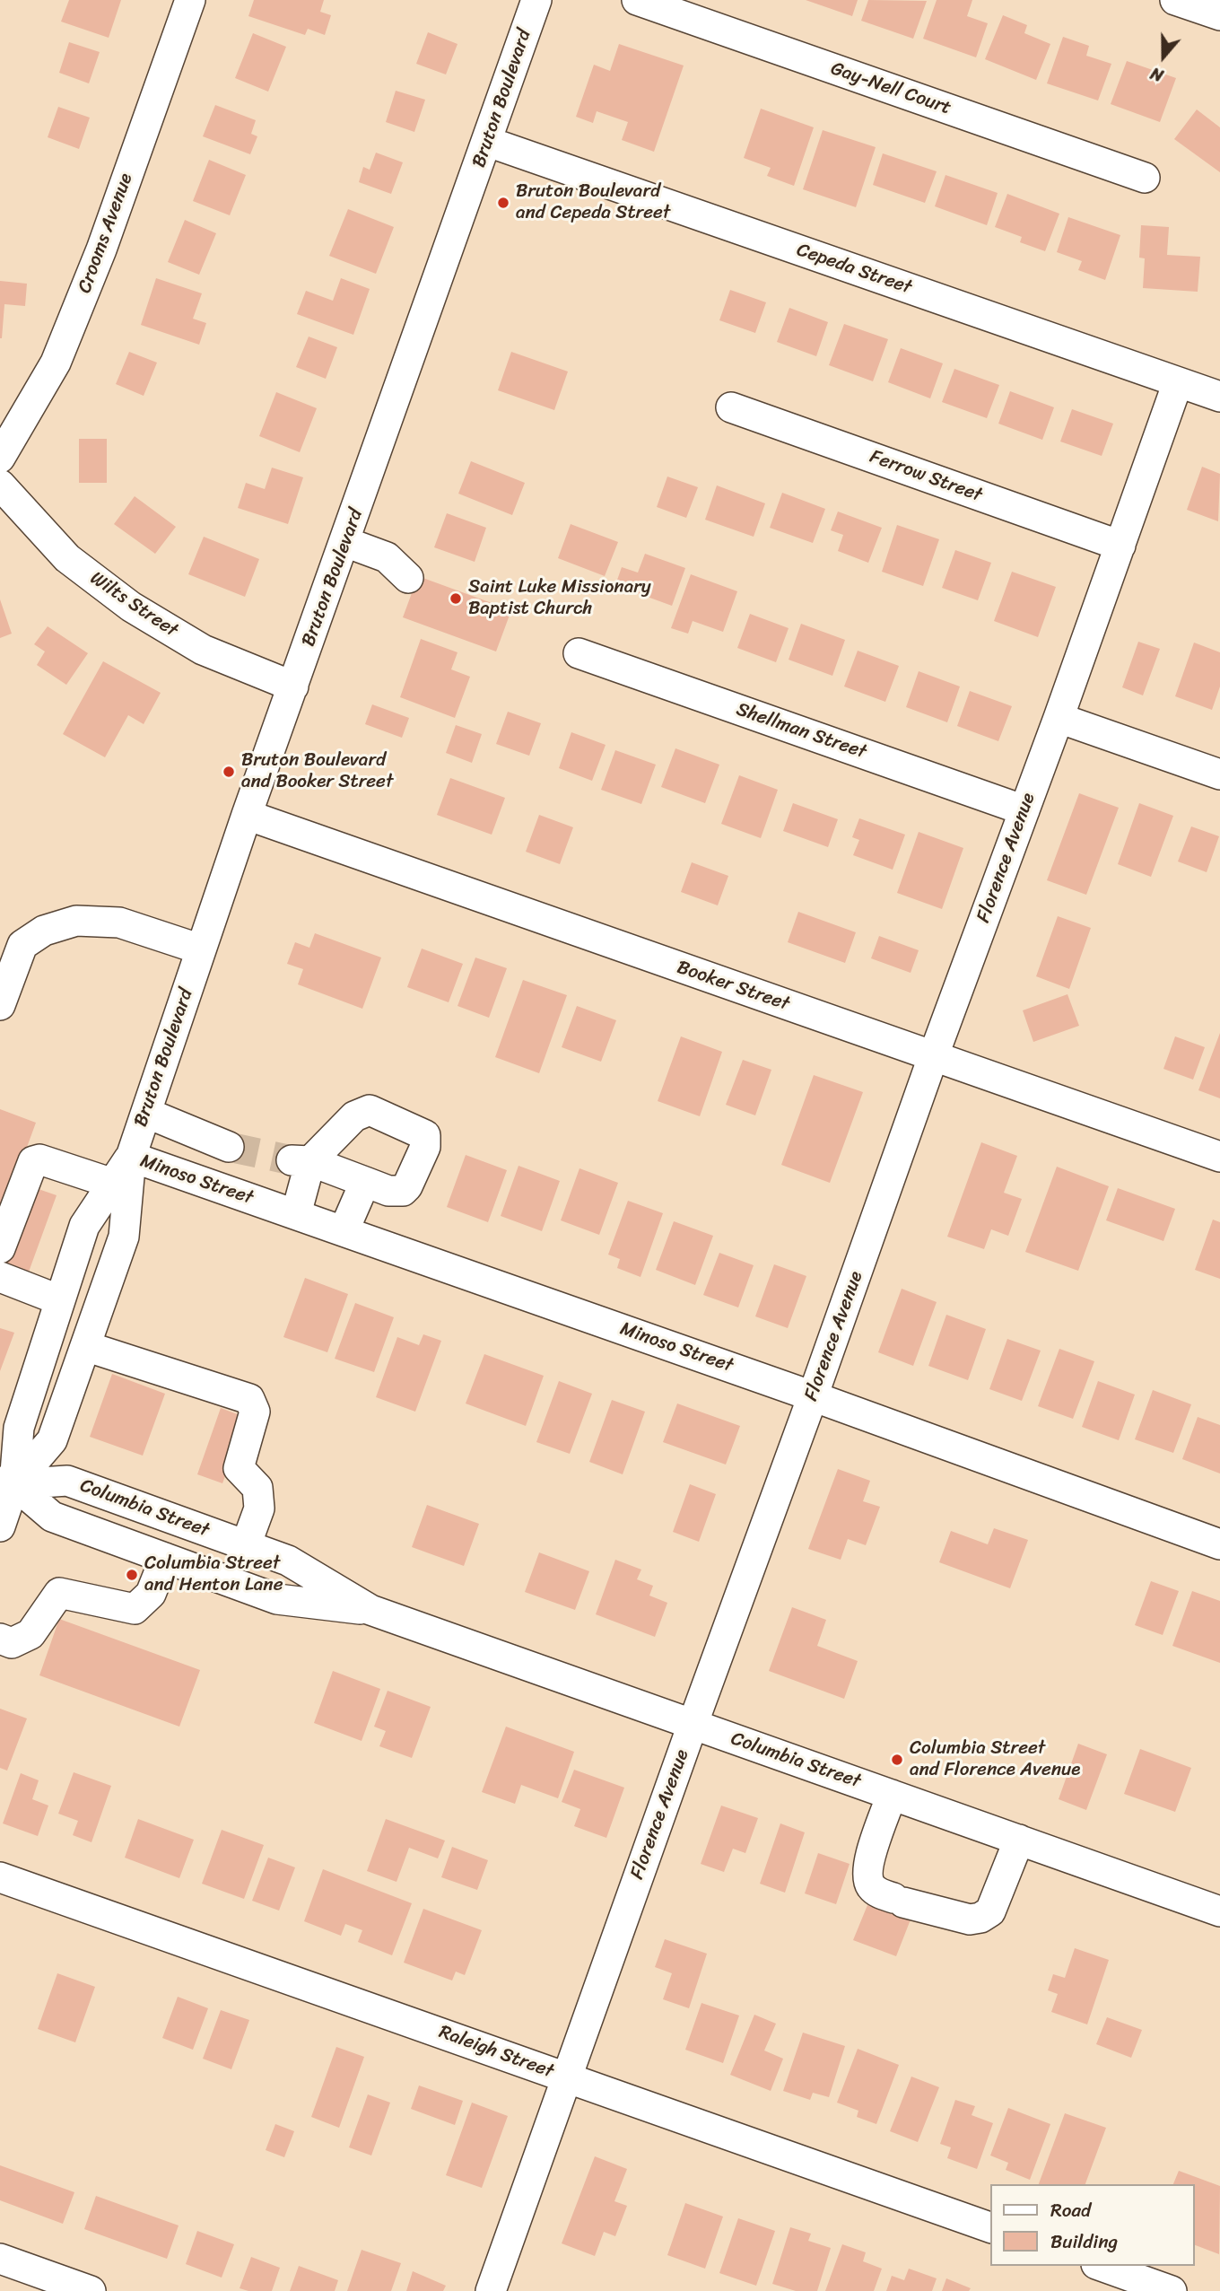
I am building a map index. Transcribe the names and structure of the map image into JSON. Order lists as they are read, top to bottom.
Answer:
{
  "streets": {
    "street": [
      "Gay-Nell Court",
      "Bruton Boulevard",
      "Crooms Avenue",
      "Cepeda Street",
      "Ferrow Street",
      "Wilts Street",
      "Shellman Street",
      "Florence Avenue",
      "Booker Street",
      "Minoso Street",
      "Columbia Street",
      "Raleigh Street"
    ]
  },
  "crossings": [
    ["Bruton Boulevard", "Cepeda Street"],
    ["Bruton Boulevard", "Wilts Street"],
    ["Bruton Boulevard", "Booker Street"],
    ["Bruton Boulevard", "Minoso Street"],
    ["Bruton Boulevard", "Columbia Street"],
    ["Cepeda Street", "Florence Avenue"],
    ["Ferrow Street", "Florence Avenue"],
    ["Shellman Street", "Florence Avenue"],
    ["Florence Avenue", "Booker Street"],
    ["Florence Avenue", "Minoso Street"],
    ["Florence Avenue", "Columbia Street"],
    ["Florence Avenue", "Raleigh Street"]
  ],
  "places": [
    "Bruton Boulevard and Cepeda Street",
    "Saint Luke Missionary Baptist Church",
    "Bruton Boulevard and Booker Street",
    "Columbia Street and Henton Lane",
    "Columbia Street and Florence Avenue"
  ],
  "legend": ["Road", "Building"],
  "north": "bottom"
}
